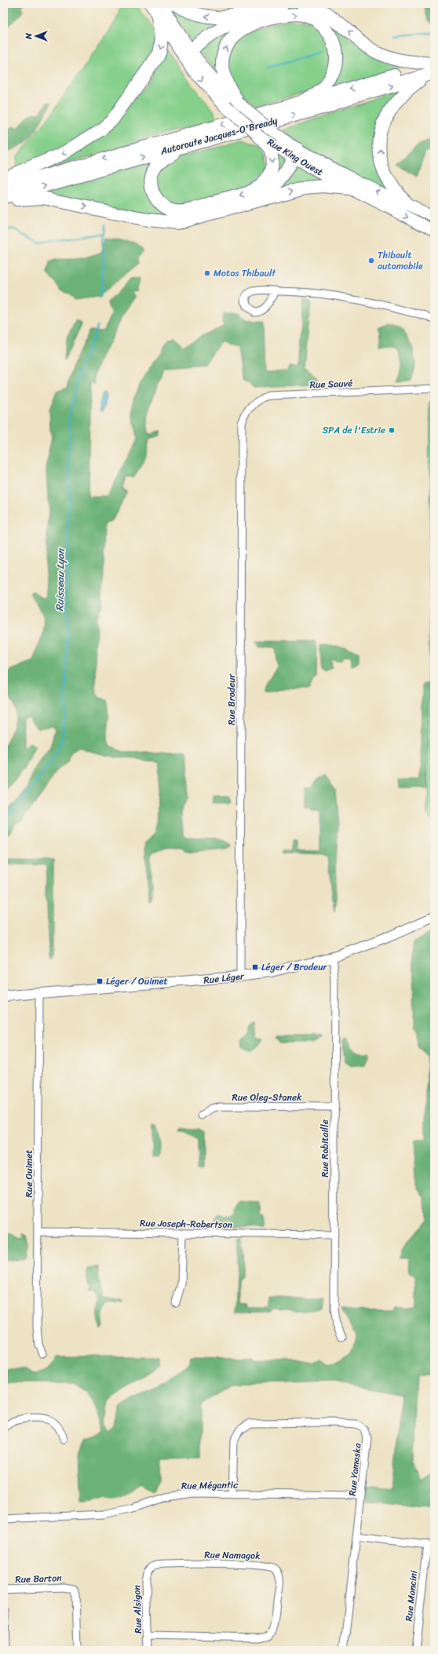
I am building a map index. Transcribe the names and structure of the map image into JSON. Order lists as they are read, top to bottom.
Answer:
{
  "streets": {
    "highway": ["Autoroute Jacques-O'Bready"],
    "main road": ["Rue King Ouest"],
    "street": [
      "Rue Sauvé",
      "Rue Brodeur",
      "Rue Léger",
      "Rue Oleg-Stanek",
      "Rue Robitaille",
      "Rue Ouimet",
      "Rue Joseph-Robertson",
      "Rue Yamaska",
      "Rue Mégantic",
      "Rue Namagok",
      "Rue Barton",
      "Rue Mancini",
      "Rue Alsigon"
    ]
  },
  "crossings": [
    ["Rue Sauvé", "Rue Brodeur"],
    ["Rue Brodeur", "Rue Léger"],
    ["Rue Léger", "Rue Robitaille"],
    ["Rue Léger", "Rue Ouimet"],
    ["Rue Oleg-Stanek", "Rue Robitaille"],
    ["Rue Robitaille", "Rue Joseph-Robertson"],
    ["Rue Ouimet", "Rue Joseph-Robertson"],
    ["Rue Yamaska", "Rue Mégantic"],
    ["Rue Namagok", "Rue Alsigon"]
  ],
  "water": ["Ruisseau Lyon"],
  "places": {
    "other": ["Thibault automobile", "Motos Thibault", "SPA de l'Estrie"],
    "transit": ["Léger / Brodeur", "Léger / Ouimet"]
  },
  "north": "left"
}
